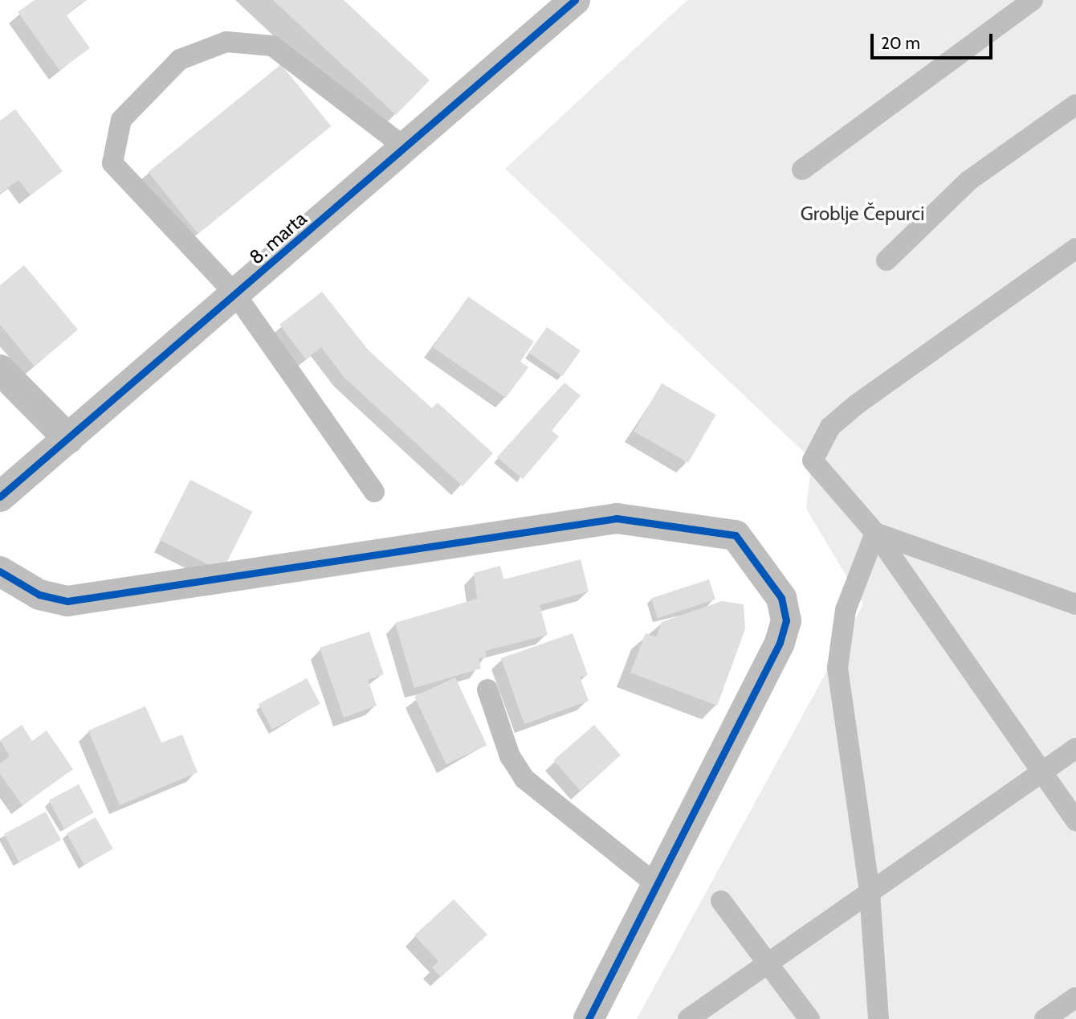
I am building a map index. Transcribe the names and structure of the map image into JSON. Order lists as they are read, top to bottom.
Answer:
{
  "streets": {
    "street": ["8. marta"]
  },
  "parks": ["Groblje Čepurci"],
  "scale_bar": "20 m"
}
